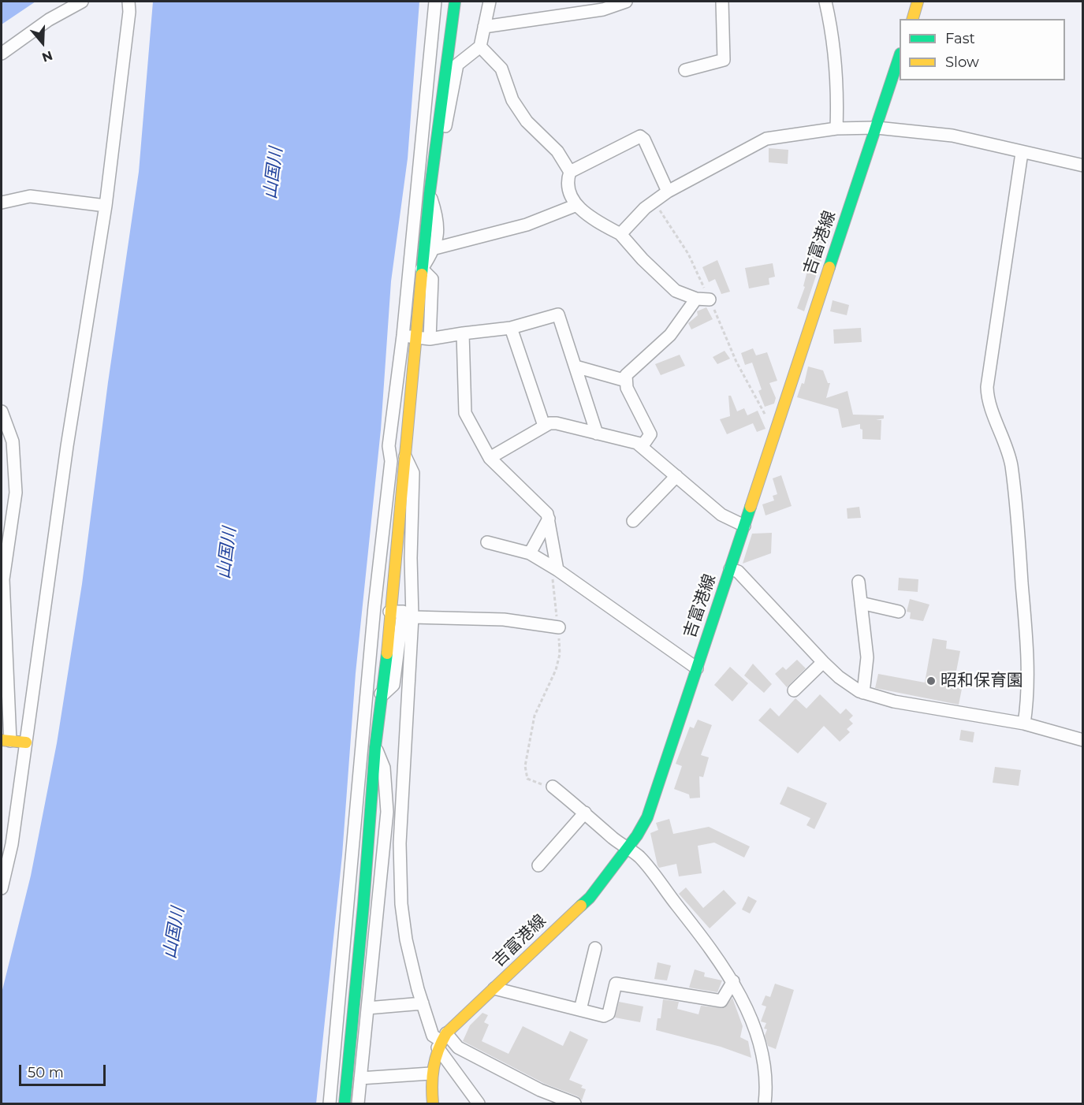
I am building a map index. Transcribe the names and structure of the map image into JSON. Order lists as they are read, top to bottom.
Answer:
{
  "streets": {
    "main road": ["吉富港線"]
  },
  "water": ["山国川"],
  "places": ["昭和保育園"],
  "legend": ["Fast", "Slow"],
  "scale_bar": "50 m",
  "north": "bottom"
}
